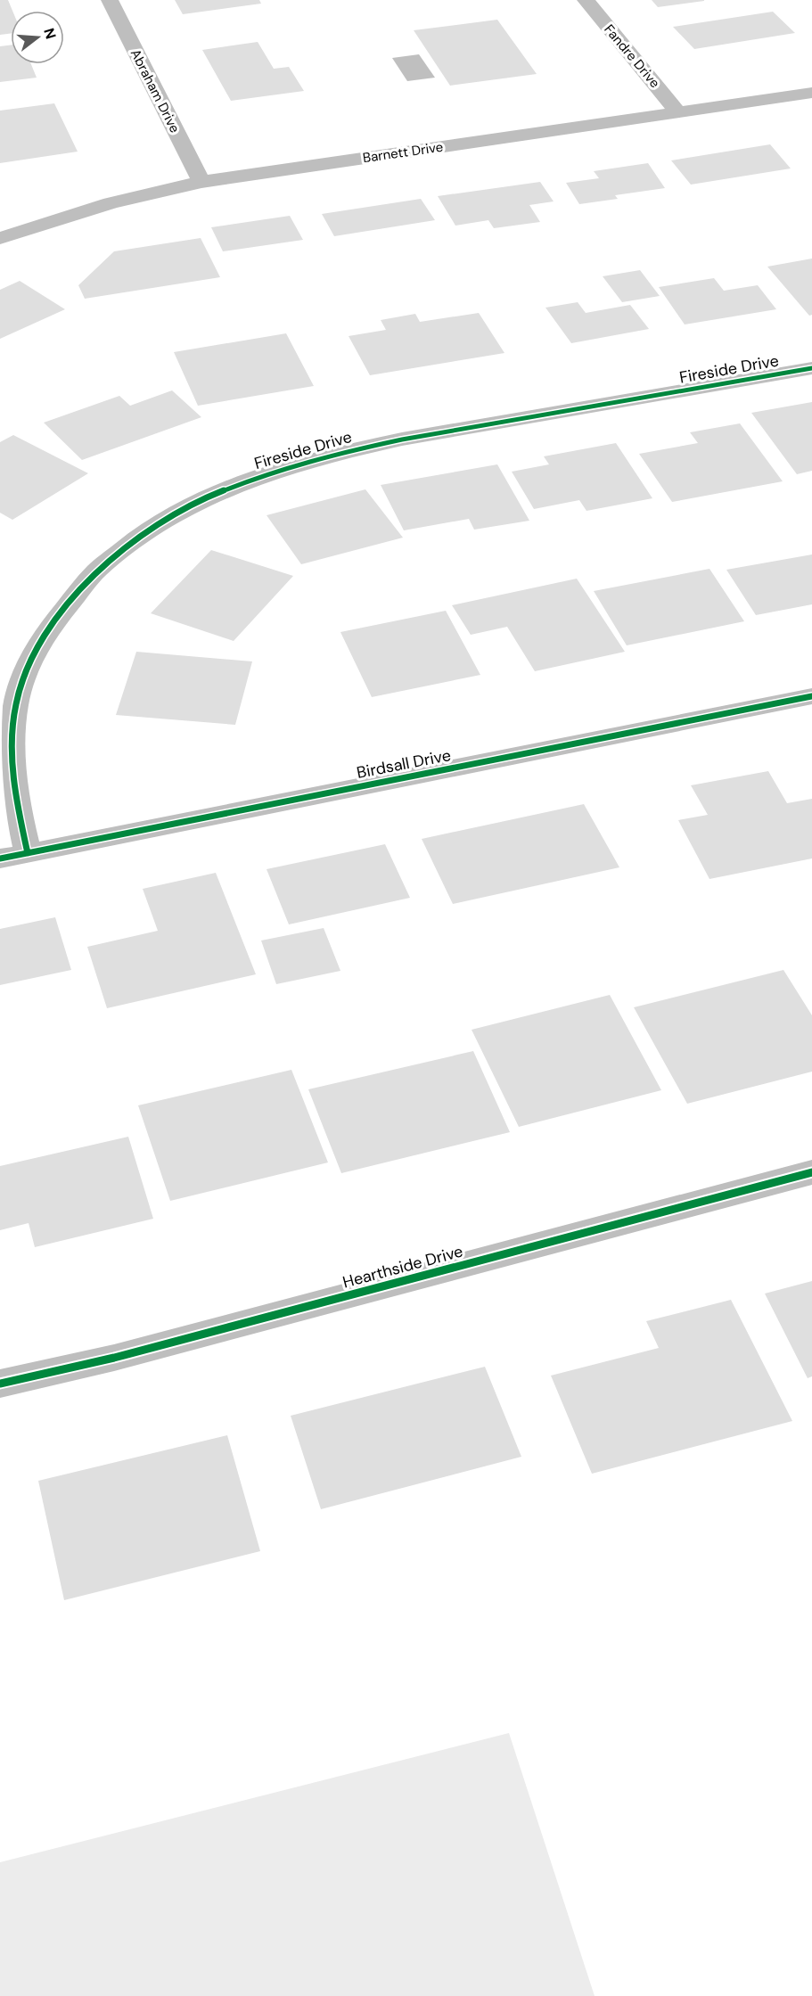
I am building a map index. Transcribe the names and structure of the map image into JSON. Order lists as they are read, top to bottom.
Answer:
{
  "streets": {
    "street": [
      "Fandre Drive",
      "Abraham Drive",
      "Barnett Drive",
      "Fireside Drive",
      "Birdsall Drive",
      "Hearthside Drive"
    ]
  },
  "crossings": [
    ["Fandre Drive", "Barnett Drive"],
    ["Abraham Drive", "Barnett Drive"],
    ["Fireside Drive", "Birdsall Drive"]
  ],
  "north": "right"
}
